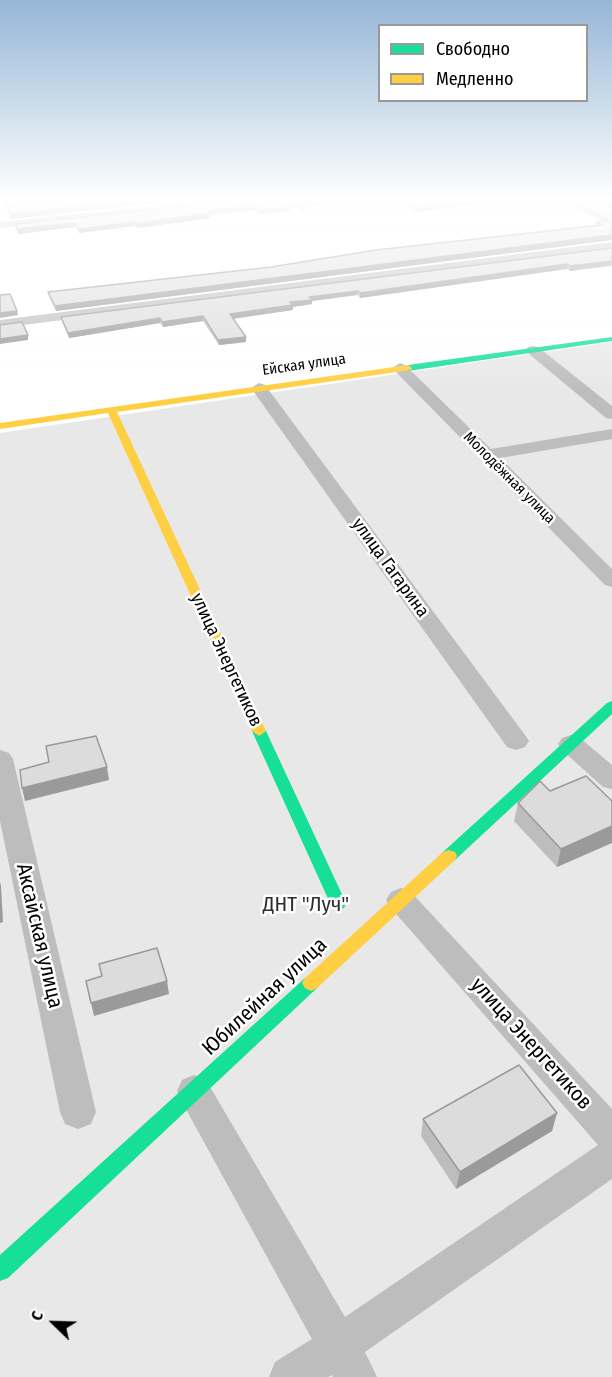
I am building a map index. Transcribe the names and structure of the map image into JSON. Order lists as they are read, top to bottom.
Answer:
{
  "streets": {
    "street": [
      "Ейская улица",
      "Молодёжная улица",
      "улица Гагарина",
      "улица Энергетиков",
      "Аксайская улица",
      "Юбилейная улица"
    ]
  },
  "crossings": [
    ["Ейская улица", "Молодёжная улица"],
    ["Ейская улица", "улица Гагарина"],
    ["Ейская улица", "улица Энергетиков"],
    ["улица Энергетиков", "Юбилейная улица"]
  ],
  "parks": ["ДНТ \"Луч\""],
  "legend": ["Свободно", "Медленно"],
  "north": "top left"
}
